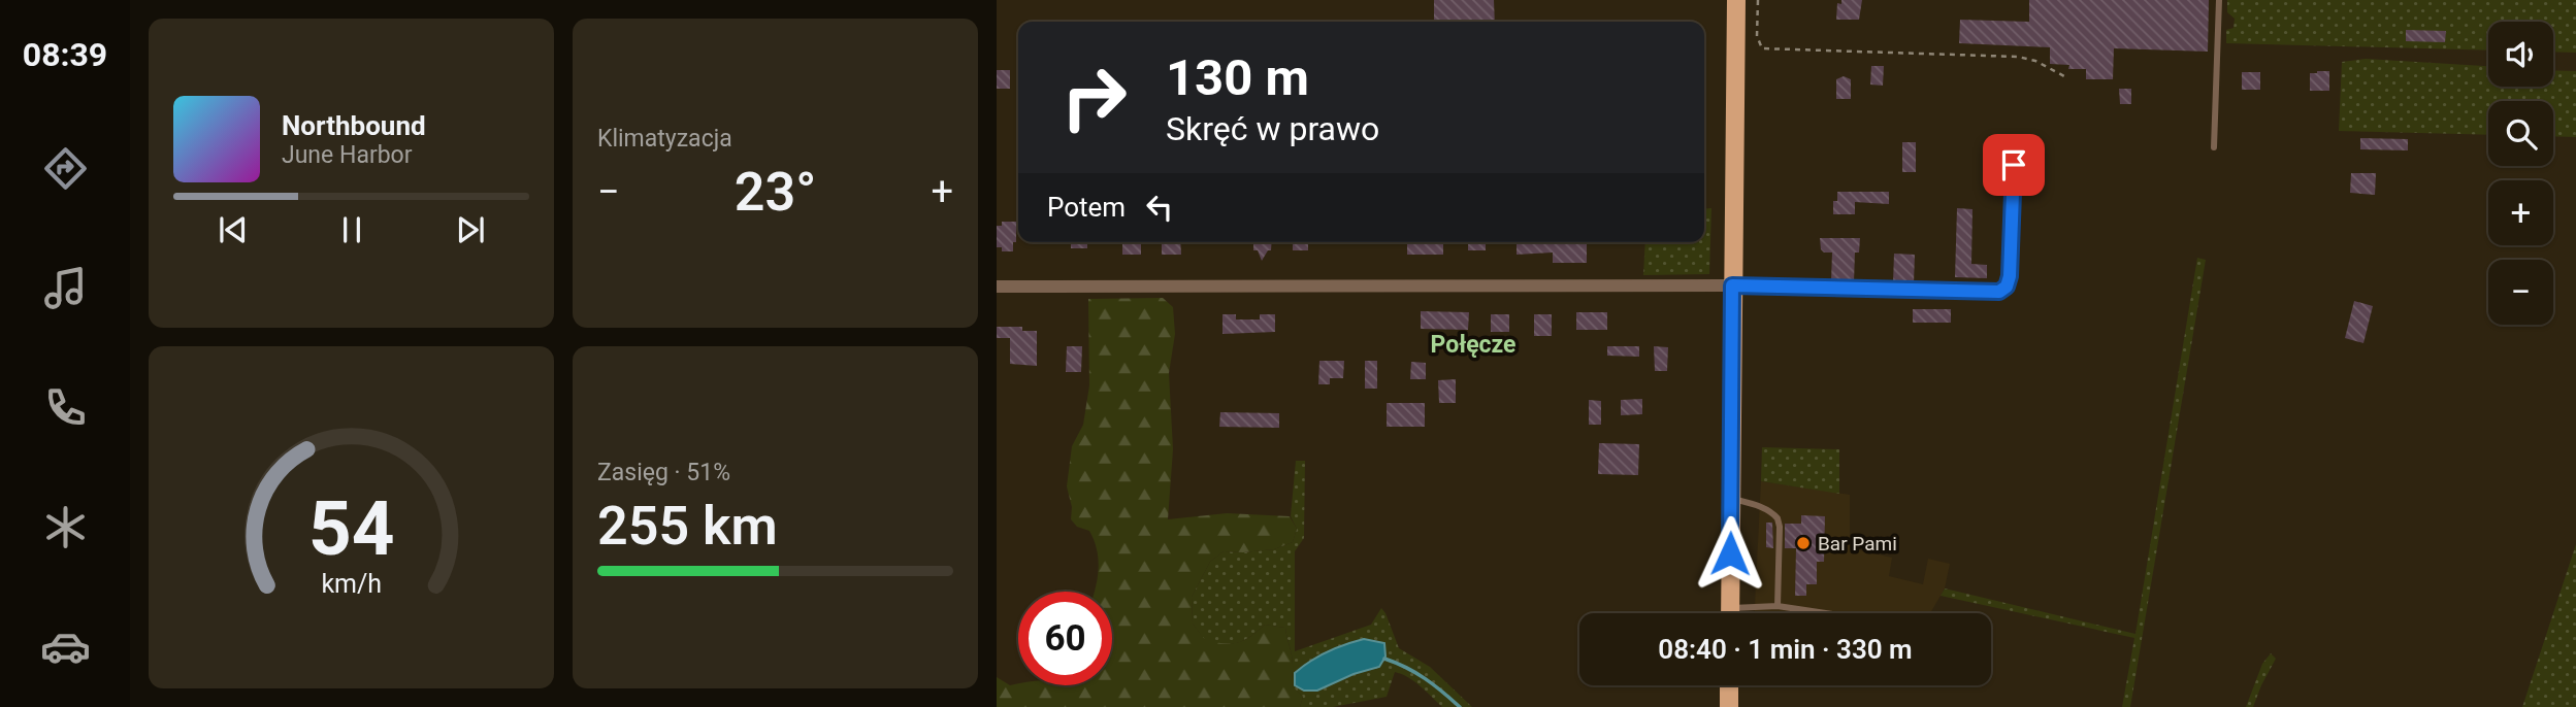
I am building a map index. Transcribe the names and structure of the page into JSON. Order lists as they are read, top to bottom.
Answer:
{
  "districts": ["Połęcze"],
  "places": ["Bar Pami"],
  "page": {
    "tabs": "08:39",
    "tile": [
      "Klimatyzacja",
      ["Zasięg · 51%", "255 km"]
    ],
    "map_buttons": ["+", "−"],
    "turn": ["130 m", "Skręć w prawo"],
    "song": ["Northbound", "June Harbor"],
    "heat": ["−", "23°", "+"],
    "then": "Potem",
    "limit": "60",
    "trip": "08:40 · 1 min · 330 m",
    "gauge": ["54", "km/h"]
  }
}
